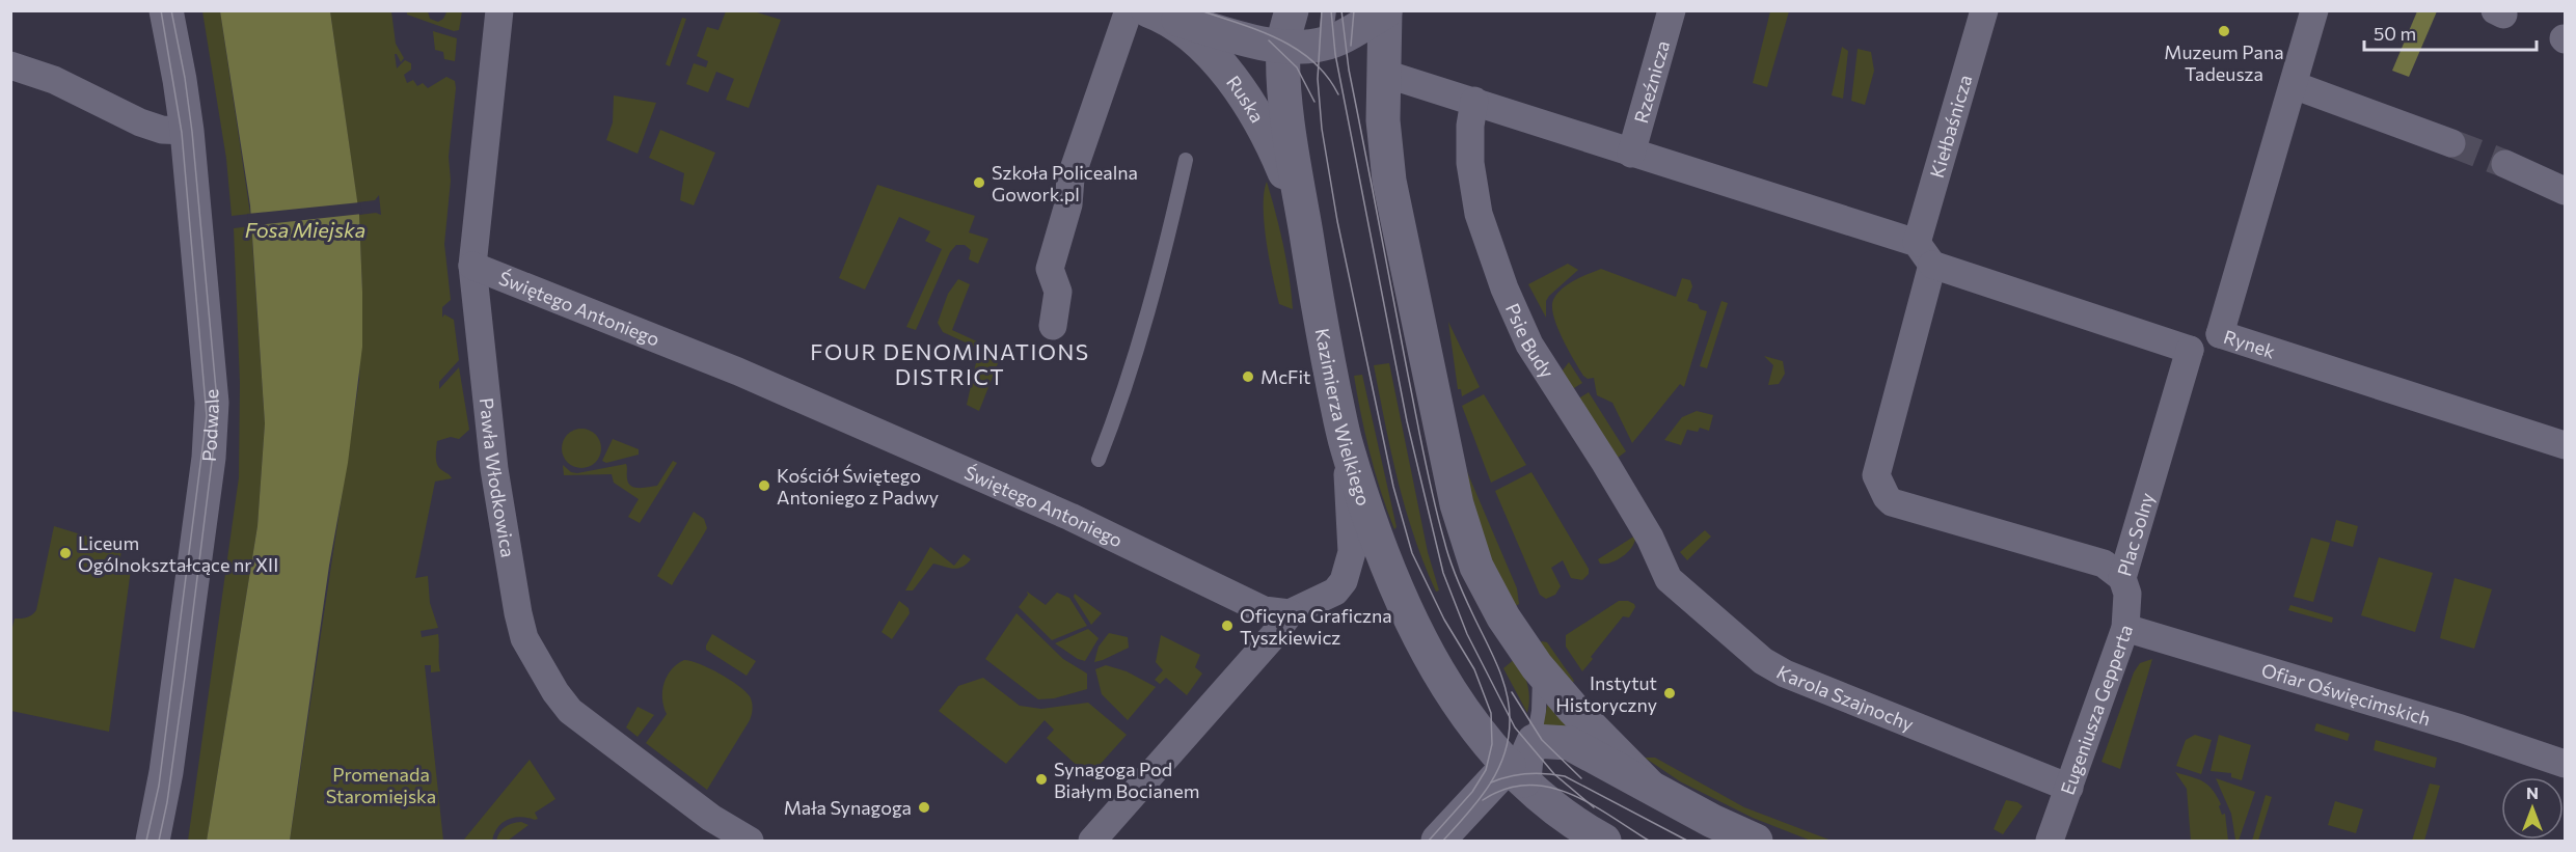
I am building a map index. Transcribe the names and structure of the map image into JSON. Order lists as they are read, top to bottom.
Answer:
{
  "streets": {
    "main road": ["Ruska", "Kazimierza Wielkiego", "Podwale"],
    "street": [
      "Rzeźnicza",
      "Kiełbaśnicza",
      "Świętego Antoniego",
      "Psie Budy",
      "Rynek",
      "Pawła Włodkowica",
      "Plac Solny",
      "Ofiar Oświęcimskich",
      "Karola Szajnochy",
      "Eugeniusza Gepperta"
    ]
  },
  "crossings": [
    ["Ruska", "Kazimierza Wielkiego"],
    ["Kiełbaśnicza", "Plac Solny"],
    ["Świętego Antoniego", "Pawła Włodkowica"],
    ["Psie Budy", "Karola Szajnochy"],
    ["Plac Solny", "Eugeniusza Gepperta"],
    ["Ofiar Oświęcimskich", "Eugeniusza Gepperta"],
    ["Karola Szajnochy", "Eugeniusza Gepperta"]
  ],
  "districts": ["FOUR DENOMINATIONS DISTRICT"],
  "water": ["Fosa Miejska"],
  "parks": ["Promenada Staromiejska"],
  "places": [
    "Muzeum Pana Tadeusza",
    "Szkoła Policealna Gowork.pl",
    "McFit",
    "Kościół Świętego Antoniego z Padwy",
    "Liceum Ogólnokształcące nr XII",
    "Oficyna Graficzna Tyszkiewicz",
    "Instytut Historyczny",
    "Synagoga Pod Białym Bocianem",
    "Mała Synagoga"
  ],
  "scale_bar": "50 m",
  "north": "top"
}
